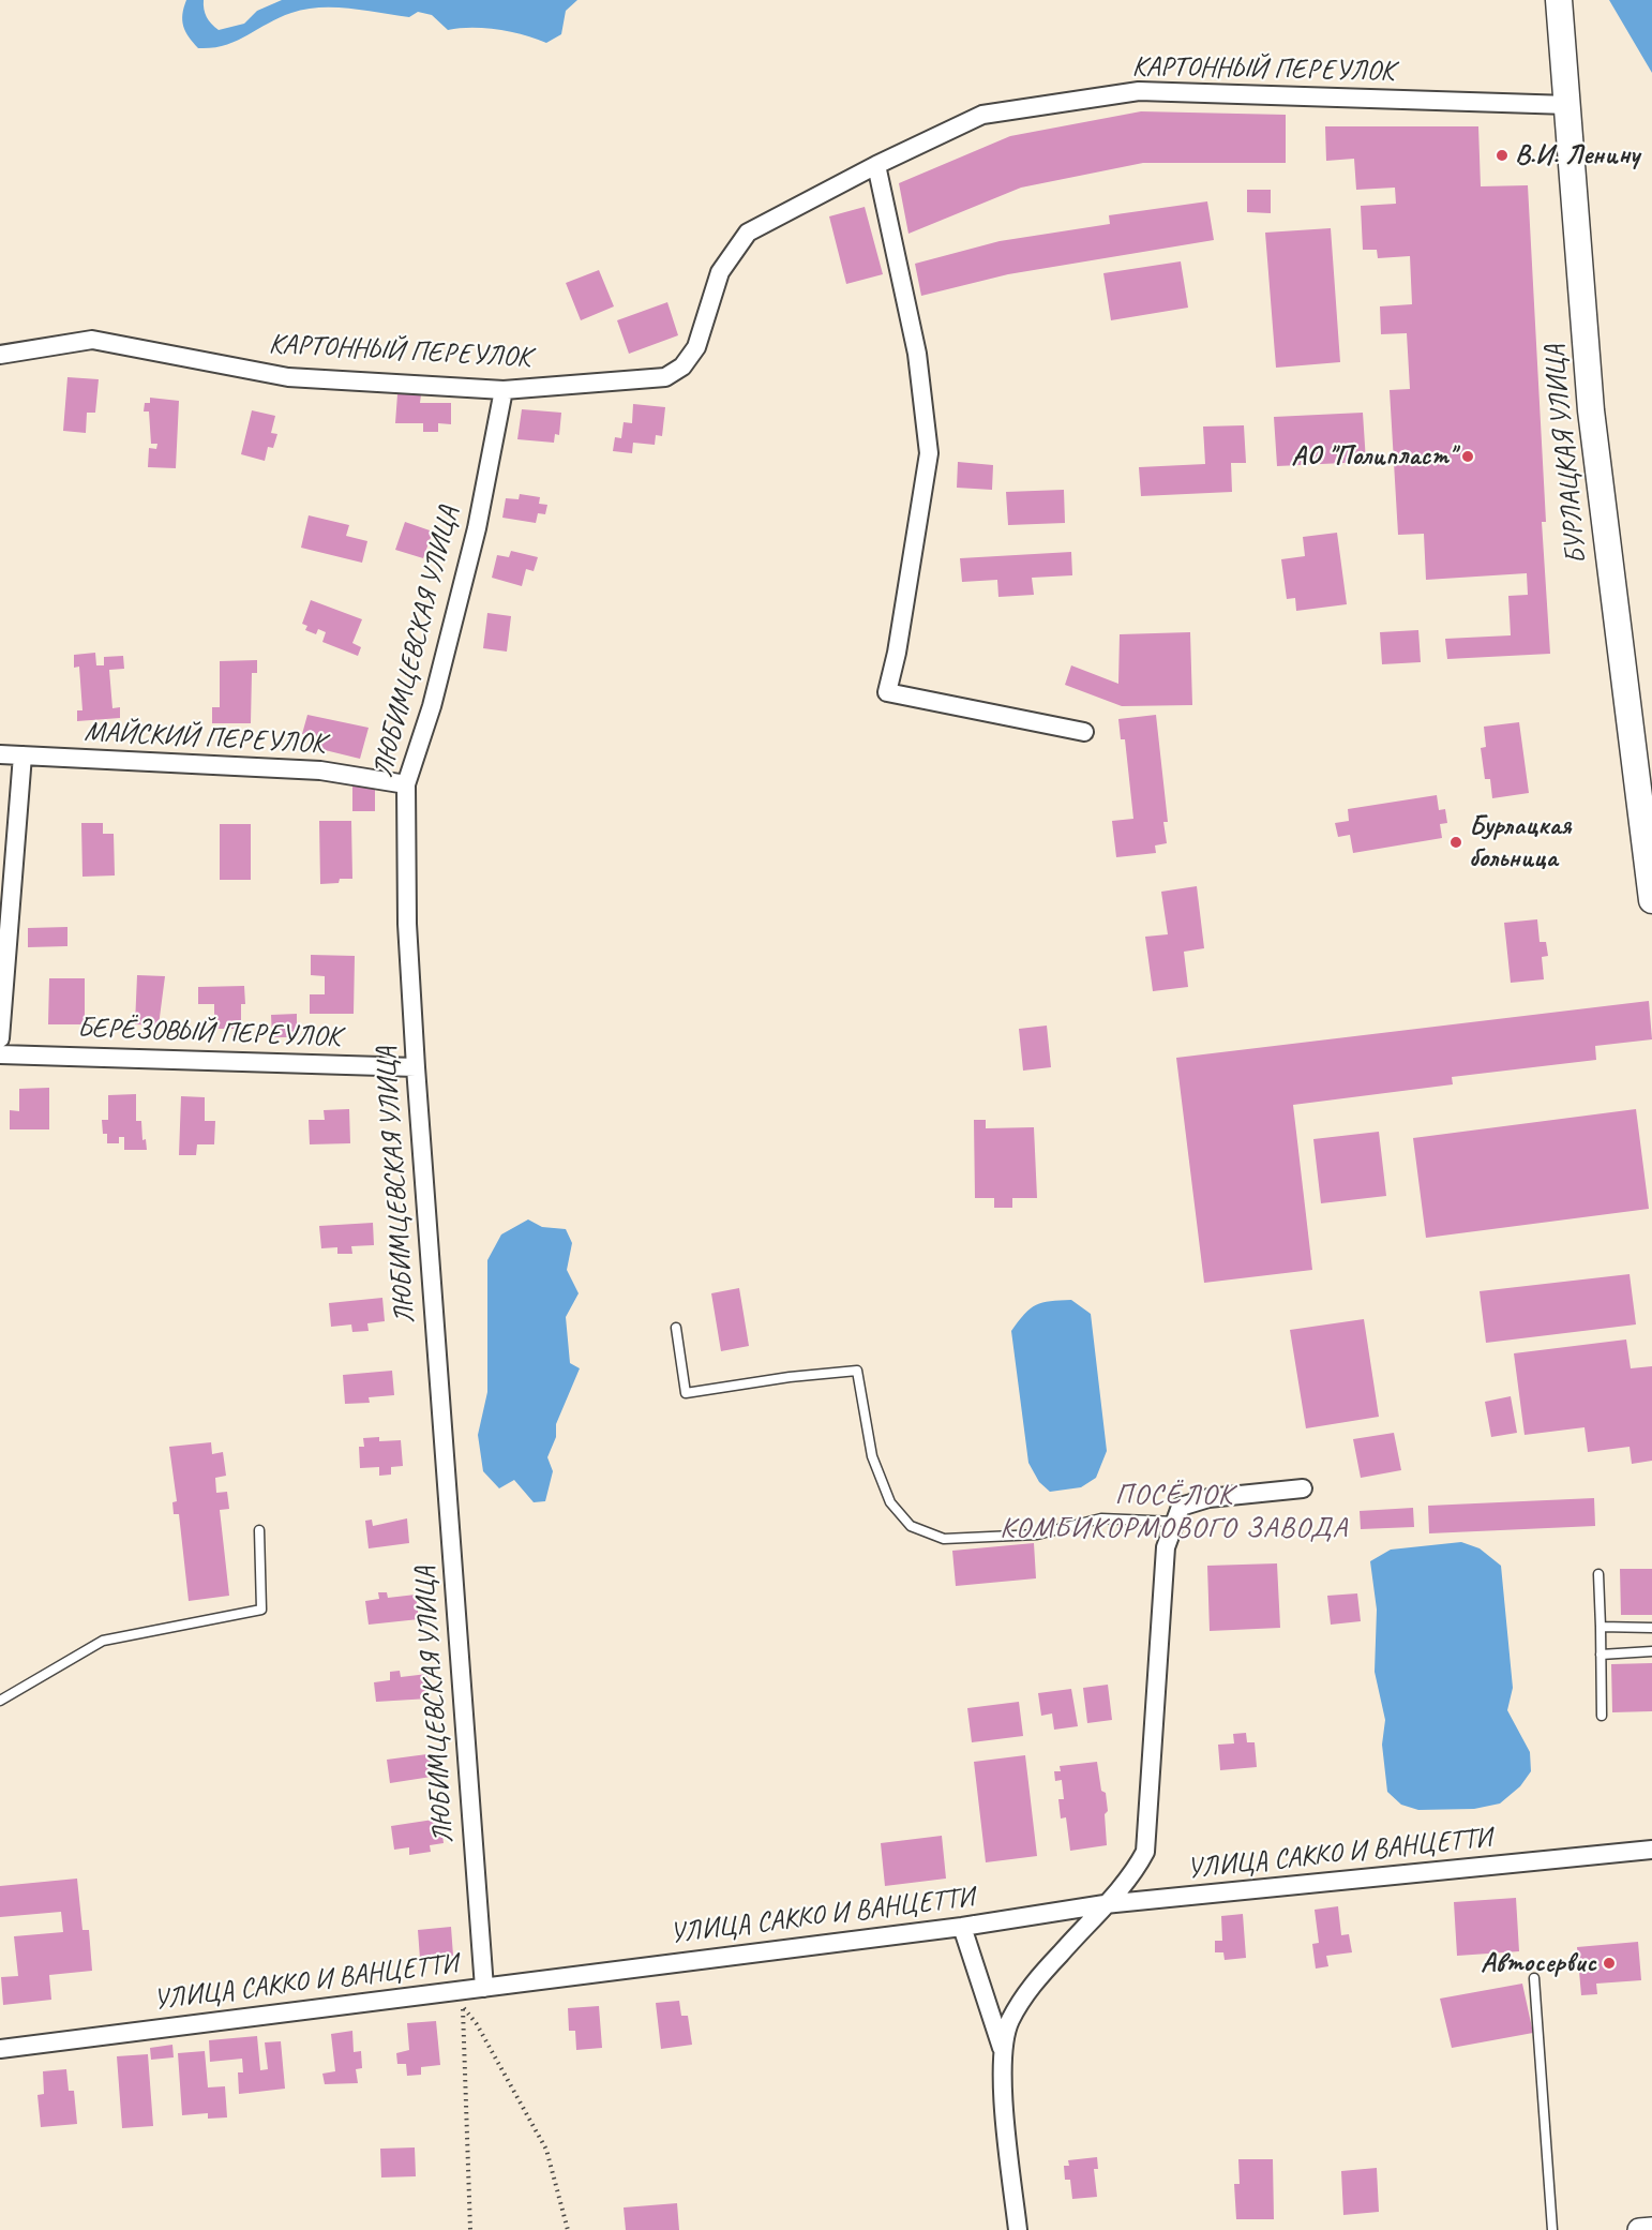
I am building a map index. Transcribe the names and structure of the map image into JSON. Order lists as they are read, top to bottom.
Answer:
{
  "streets": {
    "main road": ["БУРЛАЦКАЯ УЛИЦА"],
    "street": [
      "КАРТОННЫЙ ПЕРЕУЛОК",
      "ЛЮБИМЦЕВСКАЯ УЛИЦА",
      "МАЙСКИЙ ПЕРЕУЛОК",
      "БЕРЁЗОВЫЙ ПЕРЕУЛОК",
      "УЛИЦА САККО И ВАНЦЕТТИ"
    ]
  },
  "crossings": [
    ["КАРТОННЫЙ ПЕРЕУЛОК", "БУРЛАЦКАЯ УЛИЦА"],
    ["КАРТОННЫЙ ПЕРЕУЛОК", "ЛЮБИМЦЕВСКАЯ УЛИЦА"],
    ["ЛЮБИМЦЕВСКАЯ УЛИЦА", "МАЙСКИЙ ПЕРЕУЛОК"],
    ["ЛЮБИМЦЕВСКАЯ УЛИЦА", "БЕРЁЗОВЫЙ ПЕРЕУЛОК"],
    ["ЛЮБИМЦЕВСКАЯ УЛИЦА", "УЛИЦА САККО И ВАНЦЕТТИ"]
  ],
  "districts": ["ПОСЁЛОК КОМБИКОРМОВОГО ЗАВОДА"],
  "places": [
    "В.И. Ленину",
    "АО \"Полипласт\"",
    "Бурлацкая больница",
    "Автосервис"
  ]
}
